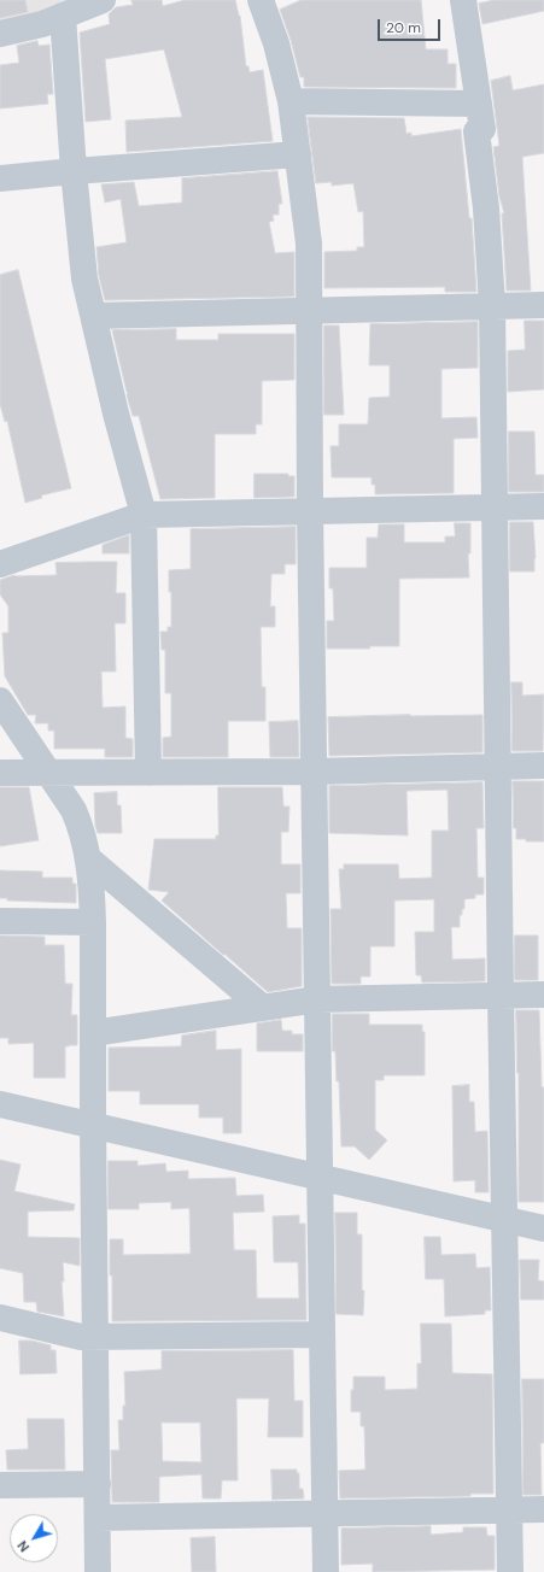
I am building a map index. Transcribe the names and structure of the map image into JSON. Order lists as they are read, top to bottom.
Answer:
{
  "scale_bar": "20 m",
  "north": "bottom left"
}
